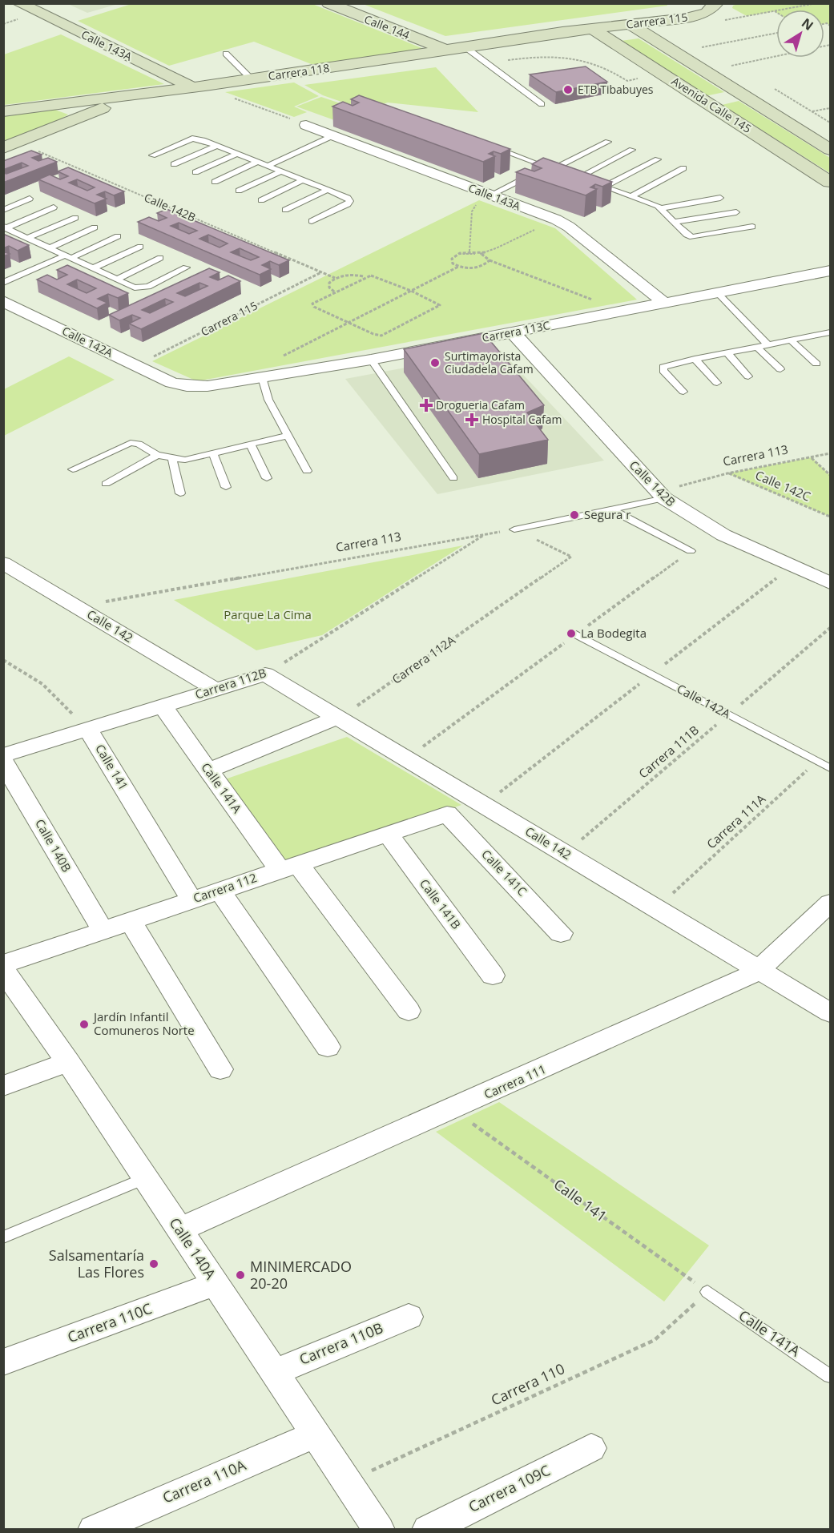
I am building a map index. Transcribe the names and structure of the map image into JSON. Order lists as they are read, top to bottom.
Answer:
{
  "streets": {
    "main road": [
      "Carrera 115",
      "Calle 144",
      "Calle 143A",
      "Carrera 118",
      "Avenida Calle 145"
    ],
    "street": [
      "Calle 142B",
      "Carrera 113C",
      "Calle 142A",
      "Calle 142",
      "Carrera 112B",
      "Calle 141",
      "Calle 141A",
      "Calle 140B",
      "Calle 141C",
      "Carrera 112",
      "Calle 141B",
      "Carrera 111",
      "Calle 140A",
      "Carrera 110C",
      "Carrera 110B",
      "Carrera 110A",
      "Carrera 109C"
    ],
    "path": [
      "Carrera 113",
      "Calle 142C",
      "Carrera 112A",
      "Carrera 111B",
      "Carrera 111A",
      "Carrera 110"
    ]
  },
  "crossings": [
    ["Carrera 115", "Carrera 118"],
    ["Carrera 115", "Avenida Calle 145"],
    ["Carrera 115", "Calle 142B"],
    ["Carrera 115", "Calle 142A"],
    ["Calle 144", "Carrera 118"],
    ["Calle 143A", "Carrera 118"],
    ["Calle 143A", "Carrera 113C"],
    ["Carrera 118", "Avenida Calle 145"],
    ["Calle 142B", "Carrera 113C"],
    ["Calle 142B", "Carrera 113"],
    ["Carrera 113C", "Calle 142A"],
    ["Calle 142A", "Carrera 111B"],
    ["Calle 142A", "Carrera 111A"],
    ["Carrera 113", "Calle 142C"],
    ["Carrera 113", "Calle 142"],
    ["Carrera 113", "Carrera 112A"],
    ["Carrera 113", "Carrera 112B"],
    ["Calle 142", "Carrera 112A"],
    ["Calle 142", "Carrera 112B"],
    ["Calle 142", "Carrera 111B"],
    ["Calle 142", "Carrera 111A"],
    ["Calle 142", "Carrera 111"],
    ["Carrera 112B", "Calle 141"],
    ["Carrera 112B", "Calle 141A"],
    ["Calle 141", "Calle 141A"],
    ["Calle 141", "Carrera 112"],
    ["Calle 141", "Carrera 111"],
    ["Calle 141", "Carrera 110"],
    ["Calle 141A", "Carrera 112"],
    ["Calle 141A", "Carrera 110"],
    ["Calle 140B", "Carrera 112"],
    ["Calle 141C", "Carrera 112"],
    ["Carrera 112", "Calle 141B"],
    ["Carrera 111", "Calle 140A"],
    ["Calle 140A", "Carrera 110C"],
    ["Calle 140A", "Carrera 110B"],
    ["Calle 140A", "Carrera 110"],
    ["Calle 140A", "Carrera 110A"]
  ],
  "parks": ["Parque La Cima"],
  "places": {
    "other": [
      "ETB Tibabuyes",
      "Surtimayorista Ciudadela Cafam",
      "Segura r",
      "La Bodegita",
      "Jardín Infantil Comuneros Norte",
      "Salsamentaría Las Flores",
      "MINIMERCADO 20-20"
    ],
    "health": ["Drogueria Cafam", "Hospital Cafam"]
  },
  "north": "top right"
}
